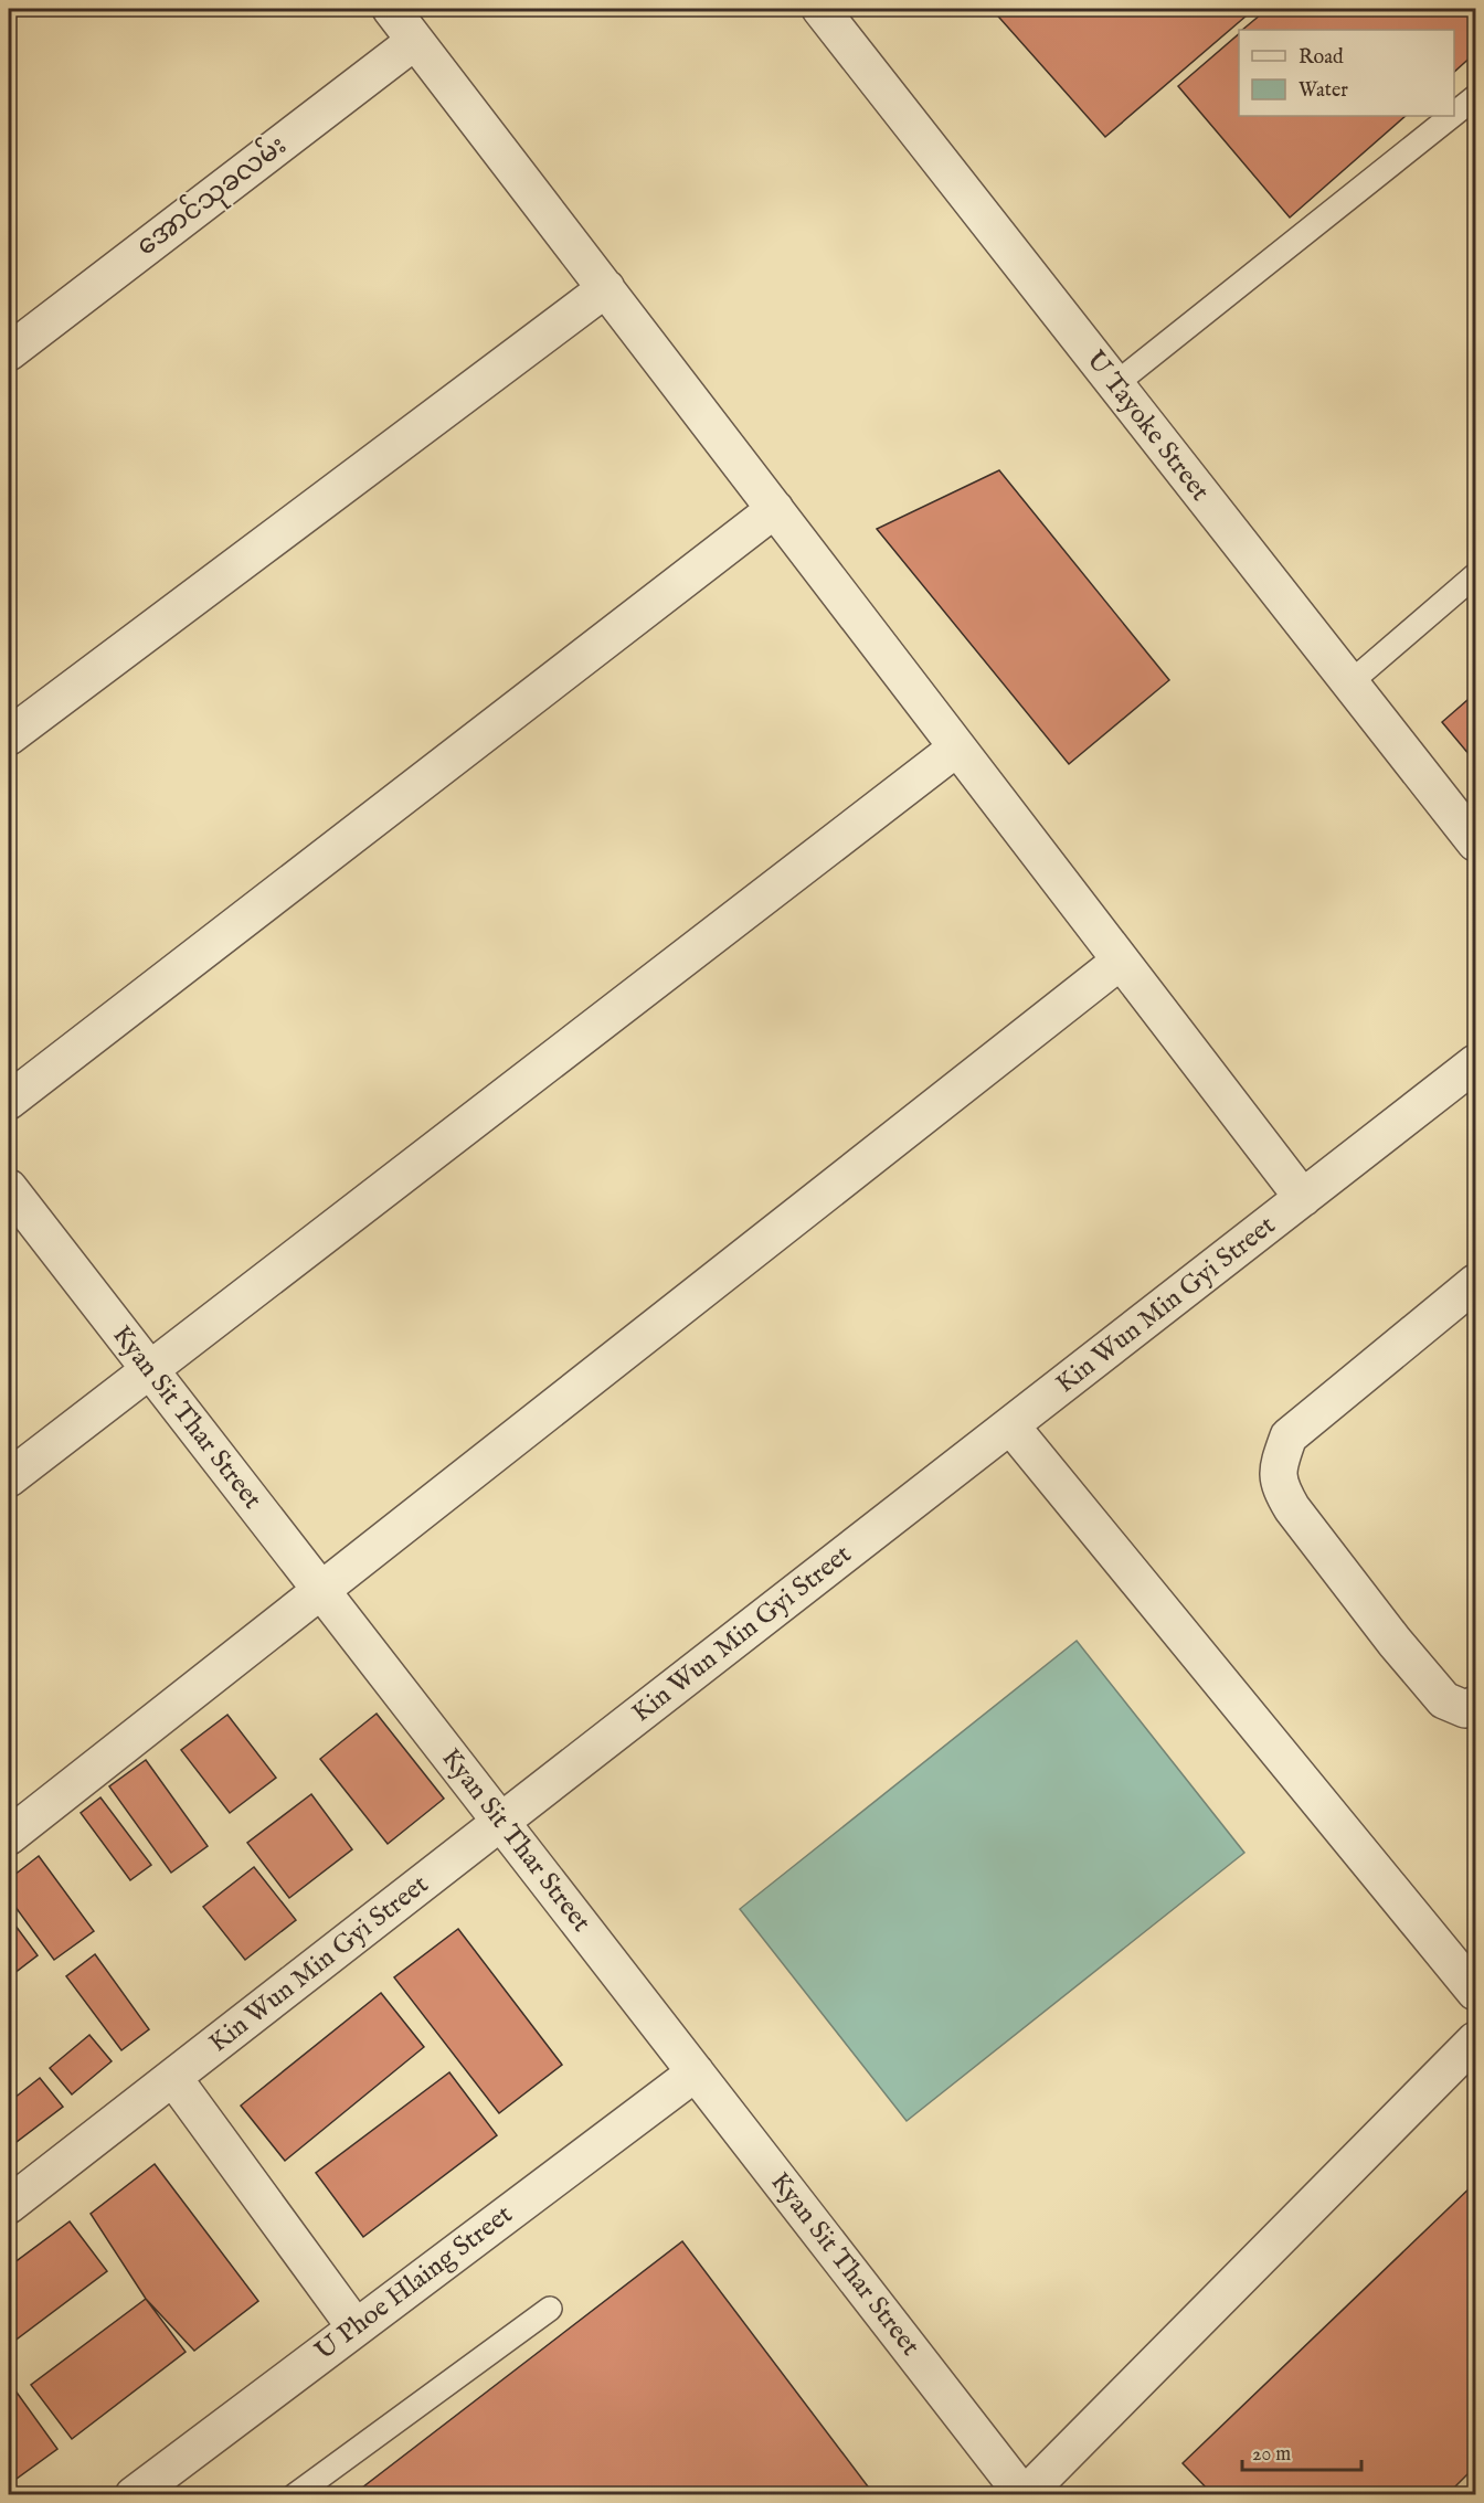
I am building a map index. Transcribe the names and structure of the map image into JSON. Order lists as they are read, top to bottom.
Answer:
{
  "streets": {
    "street": [
      "အောင်သုခလမ်း",
      "U Tayoke Street",
      "Kin Wun Min Gyi Street",
      "Kyan Sit Thar Street",
      "U Phoe Hlaing Street"
    ]
  },
  "crossings": [
    ["Kin Wun Min Gyi Street", "Kyan Sit Thar Street"],
    ["Kyan Sit Thar Street", "U Phoe Hlaing Street"]
  ],
  "legend": ["Road", "Water"],
  "scale_bar": "20 m"
}
